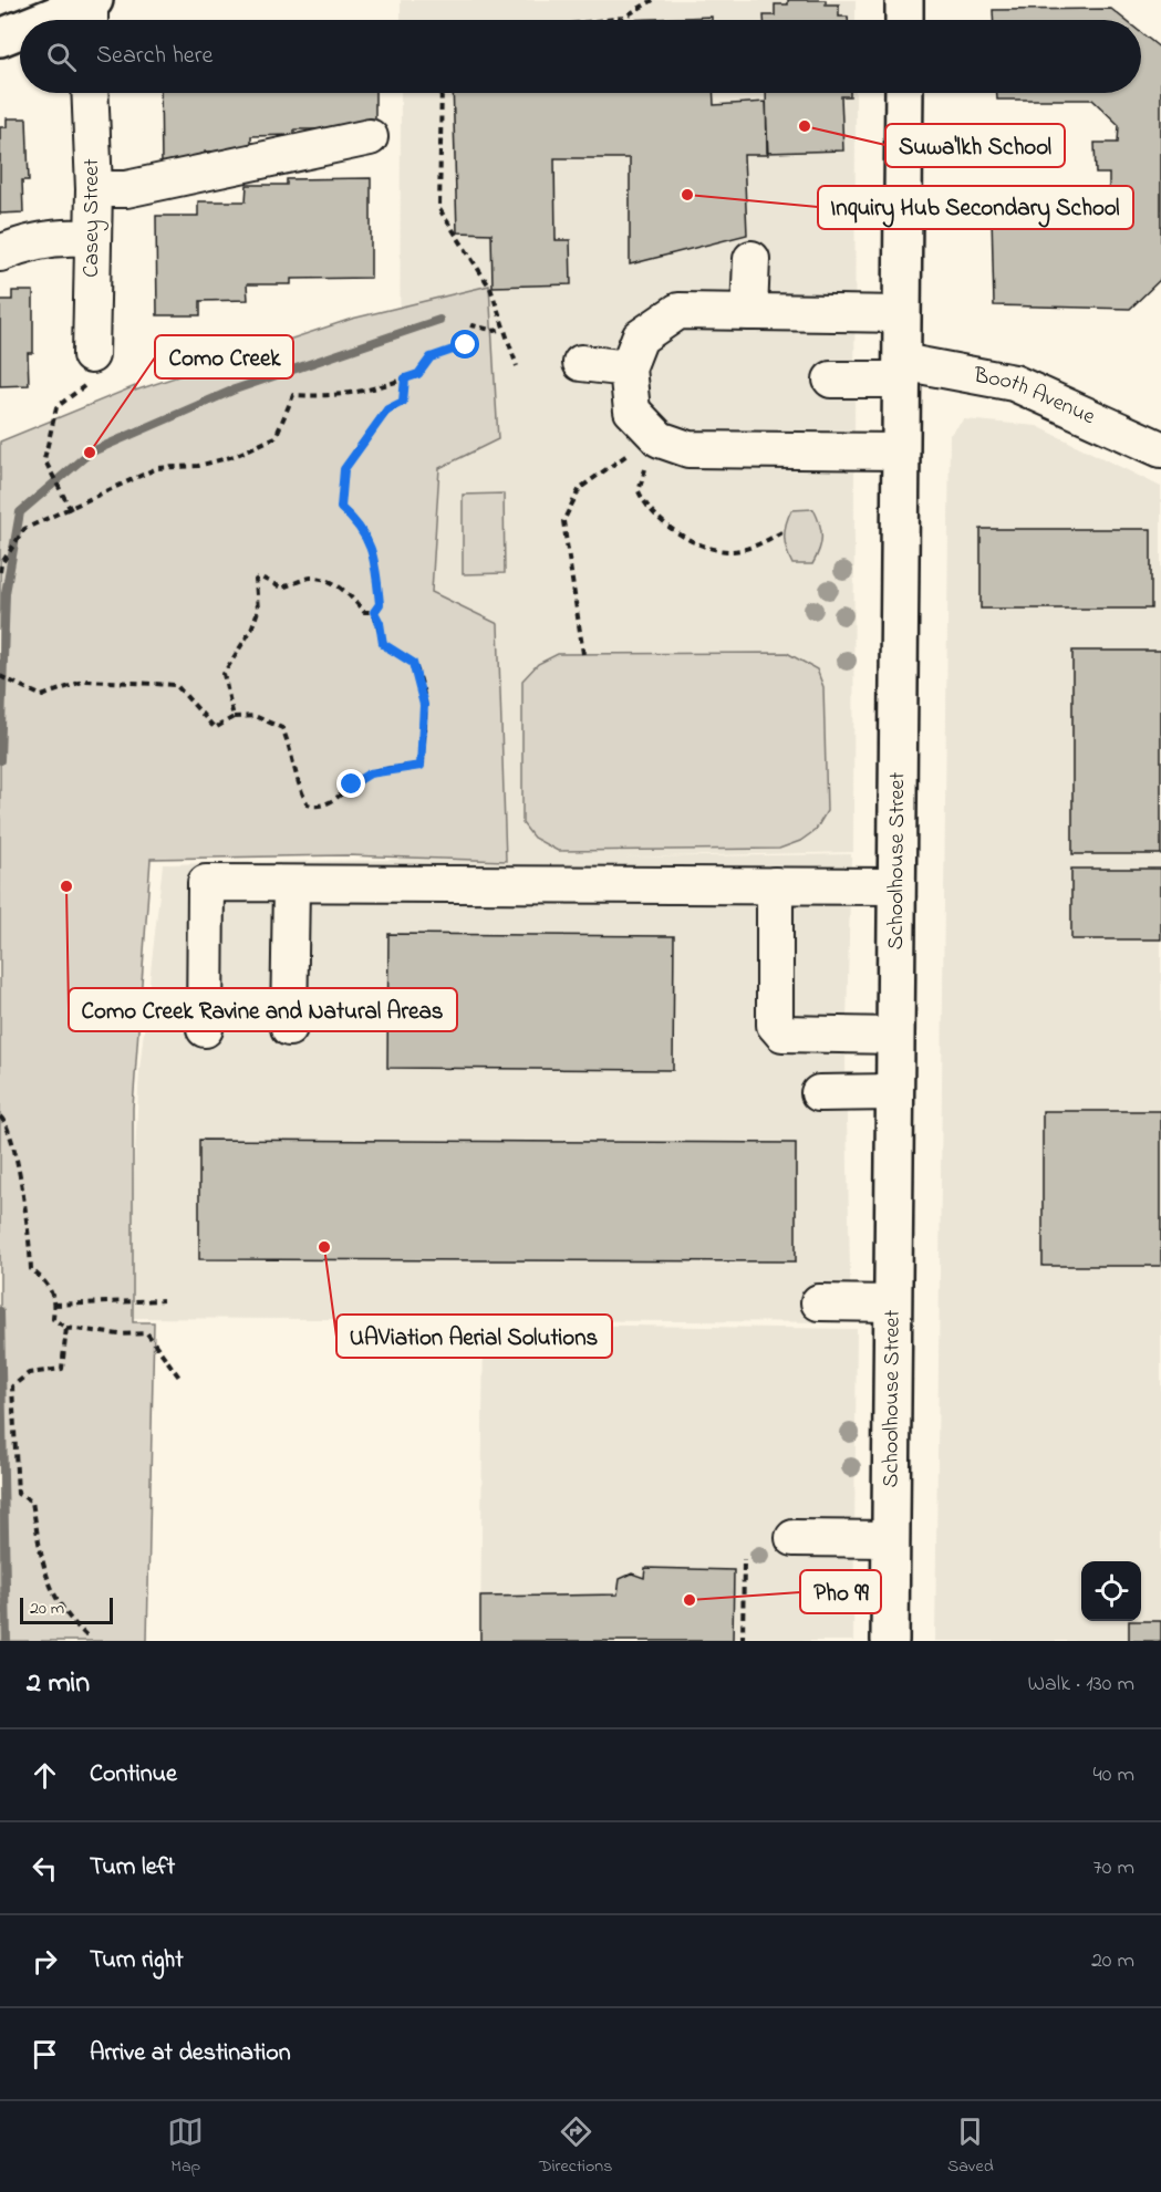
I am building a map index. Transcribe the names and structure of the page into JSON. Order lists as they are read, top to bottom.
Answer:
{
  "streets": {
    "main road": ["Schoolhouse Street"],
    "street": ["Casey Street", "Booth Avenue"]
  },
  "crossings": [
    ["Booth Avenue", "Schoolhouse Street"]
  ],
  "places": [
    "Suwa'lkh School",
    "Inquiry Hub Secondary School",
    "Como Creek",
    "Como Creek Ravine and Natural Areas",
    "UAViation Aerial Solutions",
    "Pho 99"
  ],
  "scale_bar": "20 m",
  "page": {
    "search": "Search here",
    "scale": "20 m",
    "heading": ["2 min", "Walk · 130 m"],
    "list": [
      ["Continue", "40 m"],
      ["Turn left", "70 m"],
      ["Turn right", "20 m"],
      "Arrive at destination"
    ],
    "nav": ["Map", "Directions", "Saved"]
  }
}
